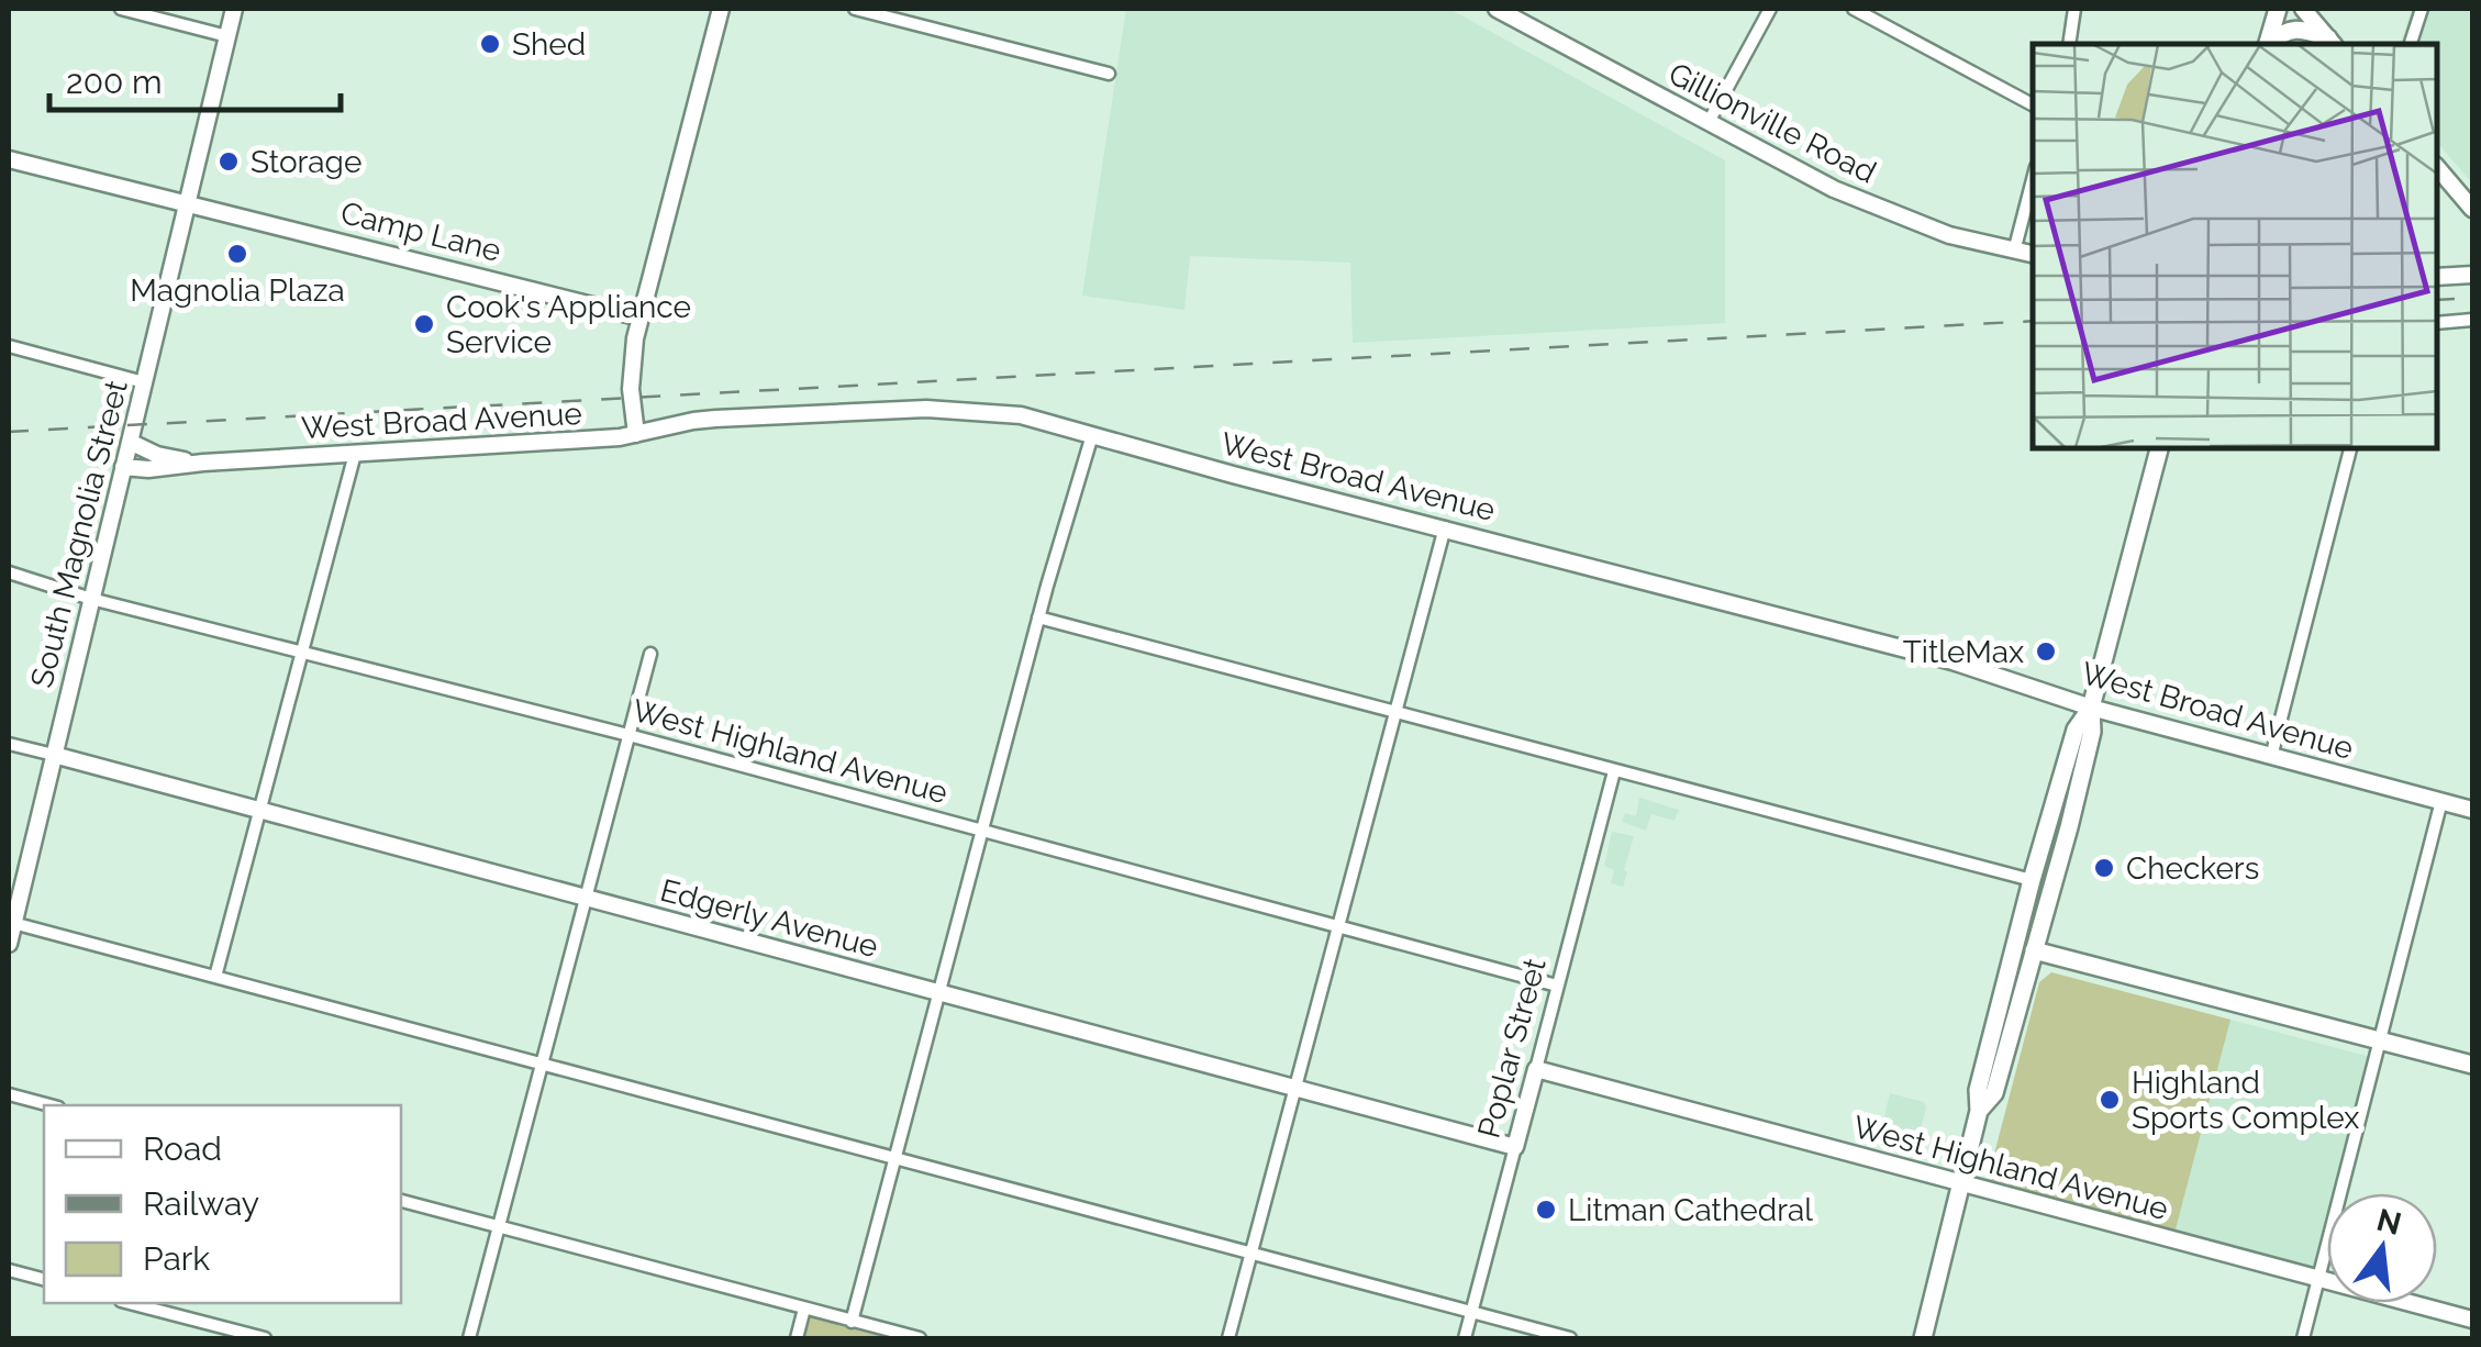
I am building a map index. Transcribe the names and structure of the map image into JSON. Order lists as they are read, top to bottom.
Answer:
{
  "streets": {
    "street": [
      "Gillionville Road",
      "Camp Lane",
      "West Broad Avenue",
      "South Magnolia Street",
      "West Highland Avenue",
      "Edgerly Avenue",
      "Poplar Street"
    ]
  },
  "crossings": [
    ["Camp Lane", "South Magnolia Street"],
    ["West Broad Avenue", "South Magnolia Street"],
    ["South Magnolia Street", "West Highland Avenue"],
    ["South Magnolia Street", "Edgerly Avenue"],
    ["West Highland Avenue", "Poplar Street"],
    ["Edgerly Avenue", "Poplar Street"]
  ],
  "places": [
    "Shed",
    "Storage",
    "Magnolia Plaza",
    "Cook's Appliance Service",
    "TitleMax",
    "Checkers",
    "Highland Sports Complex",
    "Litman Cathedral"
  ],
  "legend": ["Road", "Railway", "Park"],
  "scale_bar": "200 m",
  "north": "top"
}
